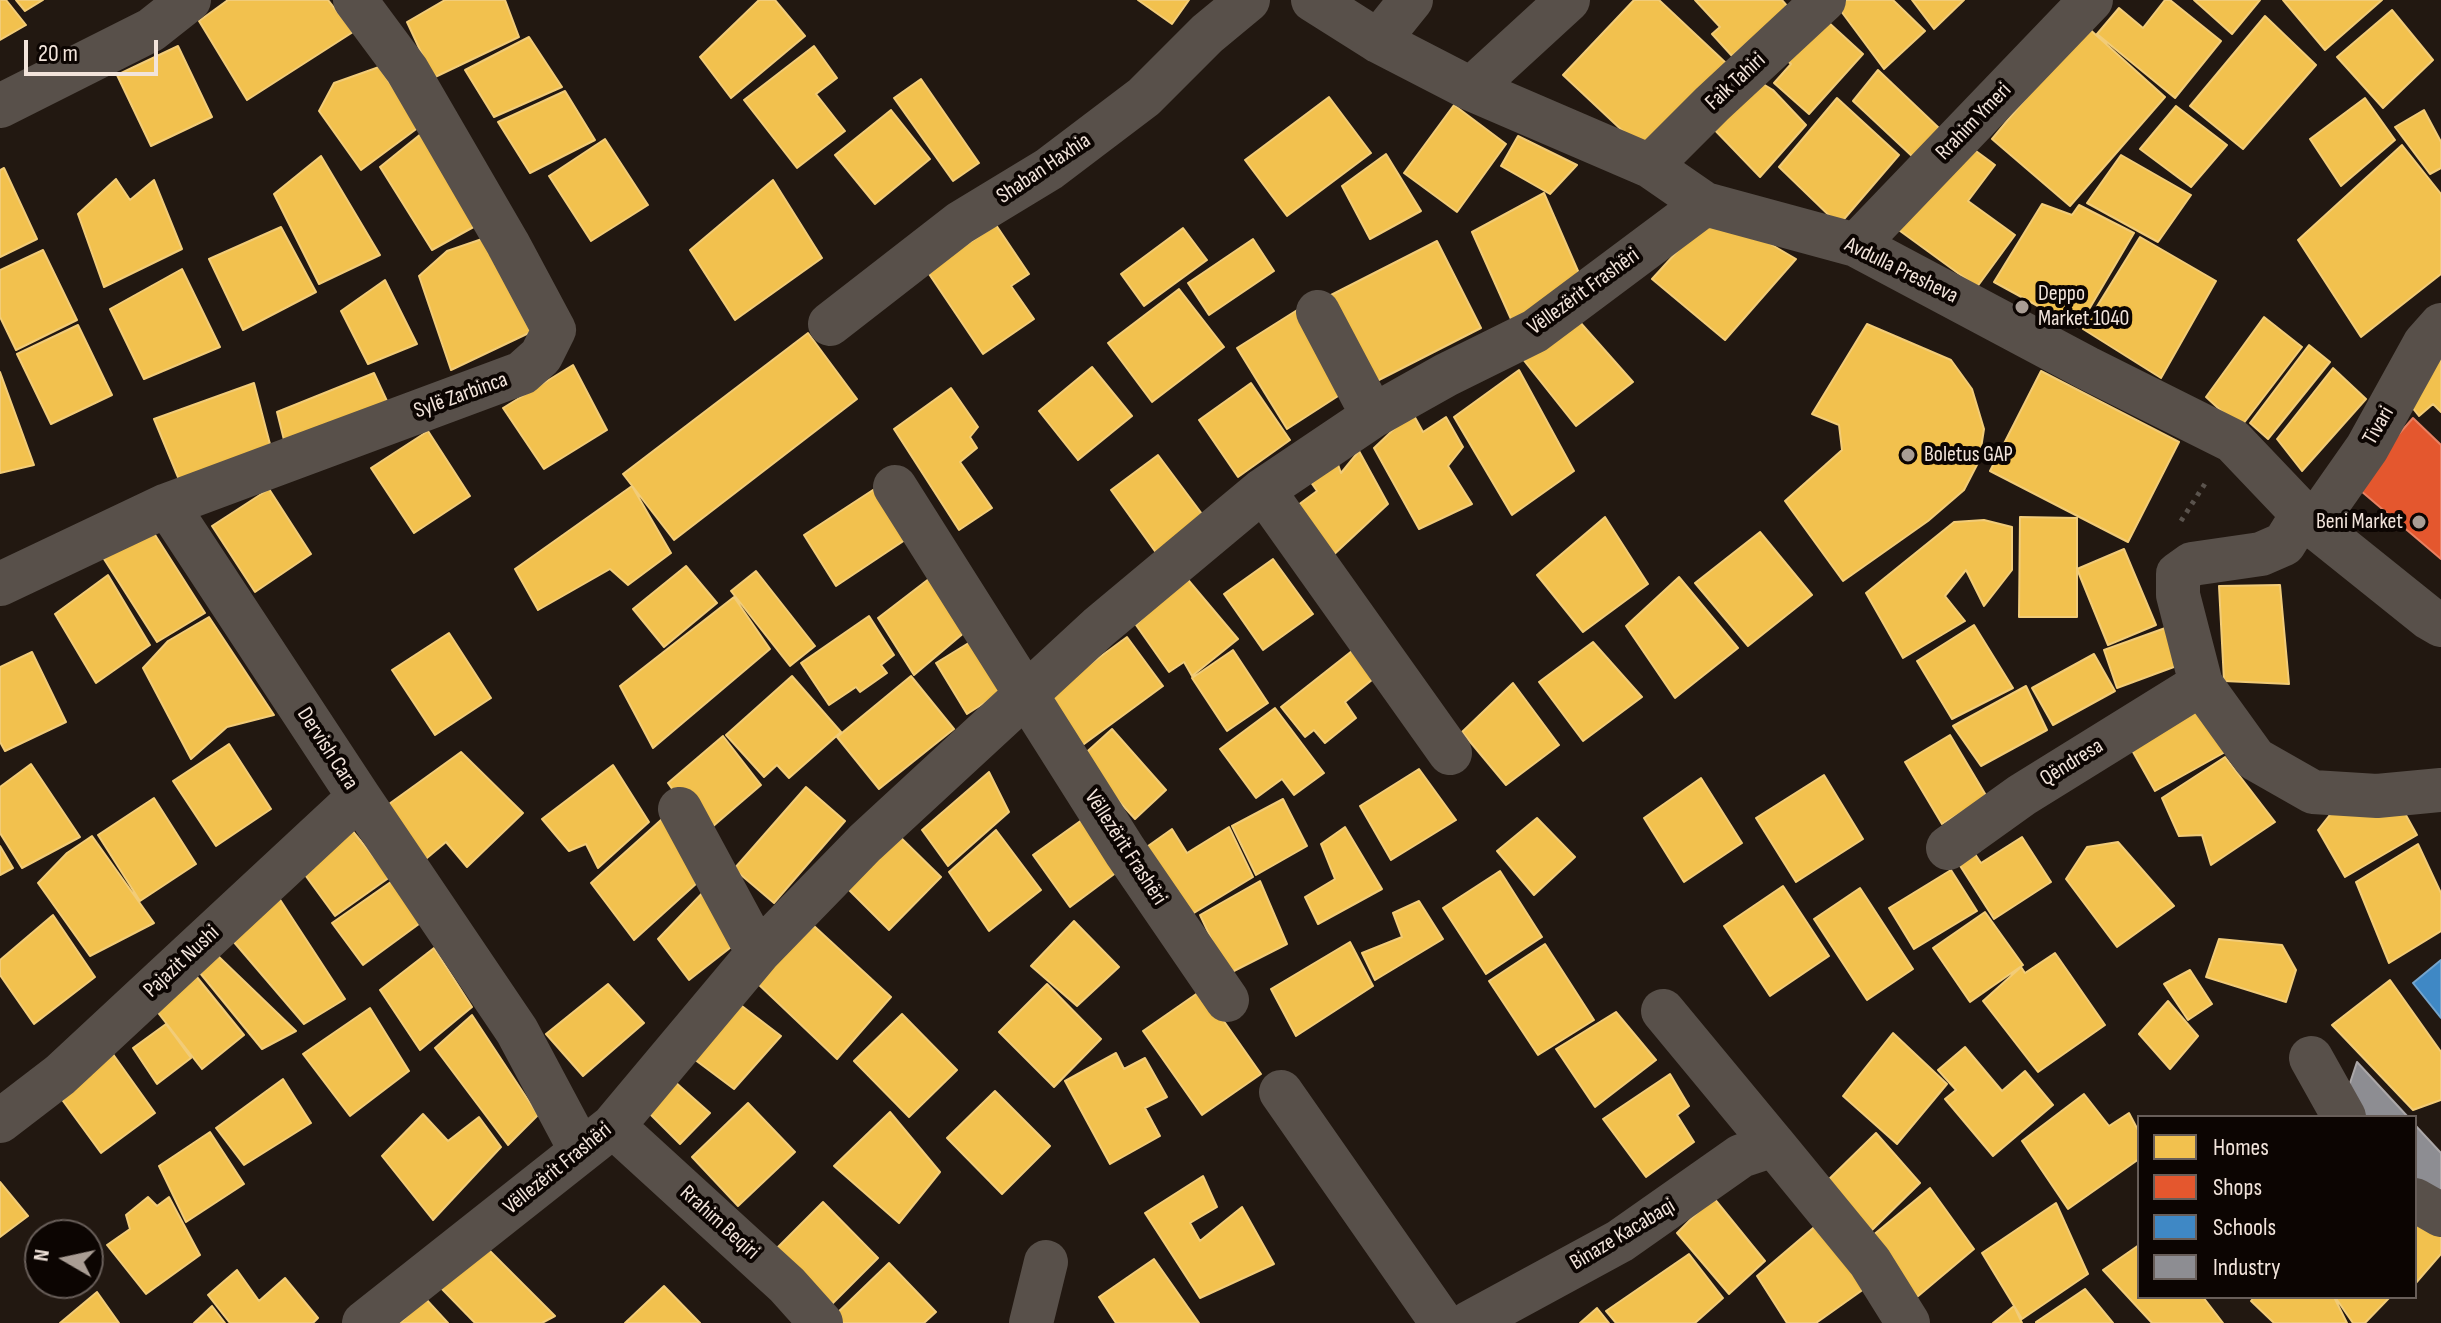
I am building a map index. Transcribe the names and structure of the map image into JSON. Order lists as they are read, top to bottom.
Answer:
{
  "streets": {
    "street": [
      "Faik Tahiri",
      "Rrahim Ymeri",
      "Shaban Haxhia",
      "Avdulla Presheva",
      "Vëllezërit Frashëri",
      "Sylë Zarbinca",
      "Tivari",
      "Dervish Cara",
      "Qëndresa",
      "Pajazit Nushi",
      "Rrahim Beqiri",
      "Binaze Kacabaqi"
    ]
  },
  "crossings": [
    ["Faik Tahiri", "Avdulla Presheva"],
    ["Rrahim Ymeri", "Avdulla Presheva"],
    ["Avdulla Presheva", "Vëllezërit Frashëri"],
    ["Avdulla Presheva", "Tivari"],
    ["Vëllezërit Frashëri", "Dervish Cara"],
    ["Vëllezërit Frashëri", "Rrahim Beqiri"],
    ["Sylë Zarbinca", "Dervish Cara"],
    ["Dervish Cara", "Pajazit Nushi"],
    ["Dervish Cara", "Rrahim Beqiri"]
  ],
  "places": ["Deppo Market 1040", "Boletus GAP", "Beni Market"],
  "legend": [
    "Homes",
    "Shops",
    "Schools",
    "Industry"
  ],
  "scale_bar": "20 m",
  "north": "left"
}
